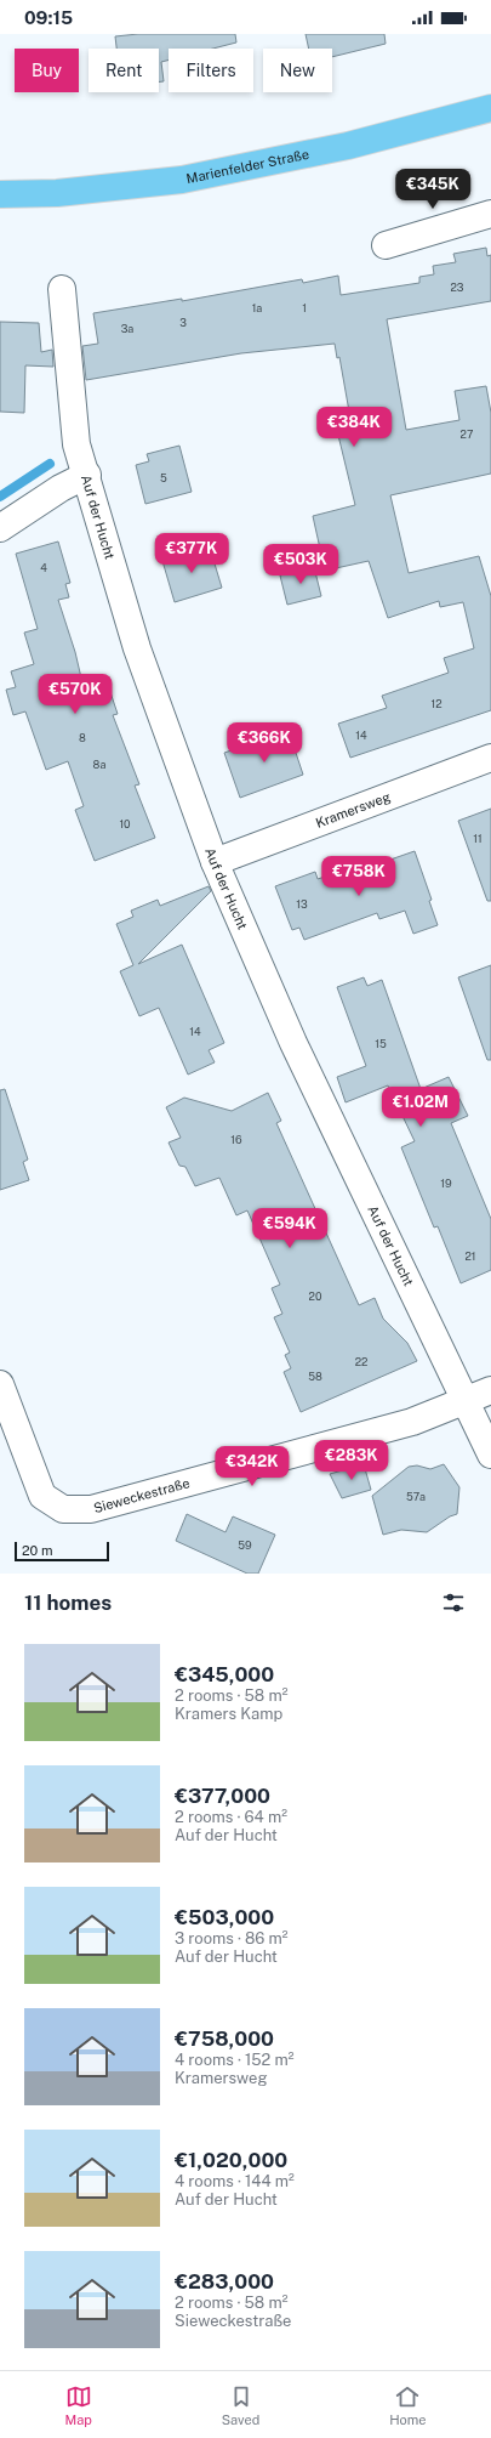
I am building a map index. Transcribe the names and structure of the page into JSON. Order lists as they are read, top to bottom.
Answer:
{
  "streets": {
    "main road": ["Marienfelder Straße"],
    "street": ["Auf der Hucht", "Kramersweg", "Sieweckestraße"]
  },
  "crossings": [
    ["Auf der Hucht", "Kramersweg"],
    ["Auf der Hucht", "Sieweckestraße"]
  ],
  "house_numbers": [
    "23",
    "1a",
    "1",
    "3",
    "3a",
    "27",
    "5",
    "4",
    "12",
    "14",
    "8",
    "8a",
    "10",
    "11",
    "13",
    "14",
    "15",
    "16",
    "19",
    "21",
    "20",
    "22",
    "58",
    "57a",
    "59"
  ],
  "scale_bar": "20 m",
  "page": {
    "status": "09:15",
    "chip": [
      "Buy",
      "Rent",
      "Filters",
      "New"
    ],
    "price": [
      "€345K",
      "€384K",
      "€377K",
      "€503K",
      "€570K",
      "€366K",
      "€758K",
      "€1.02M",
      "€594K",
      "€283K",
      "€342K"
    ],
    "scale": "20 m",
    "heading": "11 homes",
    "list": [
      {
        "name": "€345,000",
        "note": "2 rooms · 58 m² · Kramers Kamp"
      },
      {
        "name": "€377,000",
        "note": "2 rooms · 64 m² · Auf der Hucht"
      },
      {
        "name": "€503,000",
        "note": "3 rooms · 86 m² · Auf der Hucht"
      },
      {
        "name": "€758,000",
        "note": "4 rooms · 152 m² · Kramersweg"
      },
      {
        "name": "€1,020,000",
        "note": "4 rooms · 144 m² · Auf der Hucht"
      },
      {
        "name": "€283,000",
        "note": "2 rooms · 58 m² · Sieweckestraße"
      }
    ],
    "tabs": ["Map", "Saved", "Home"]
  }
}
